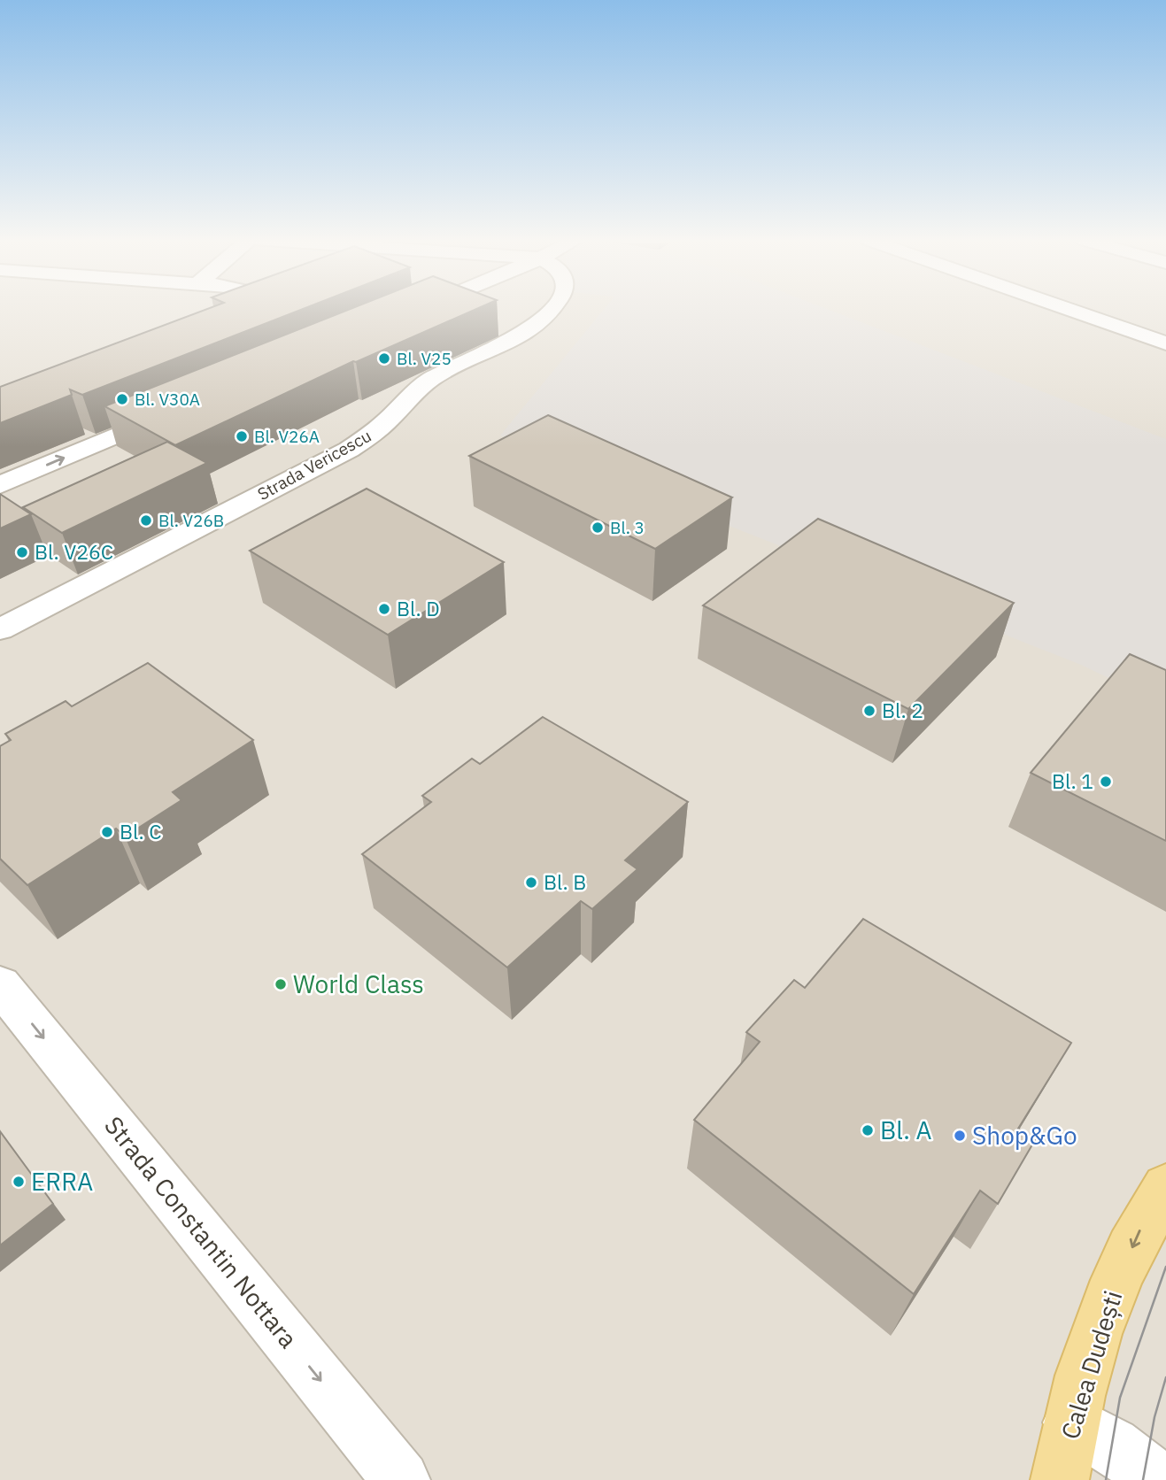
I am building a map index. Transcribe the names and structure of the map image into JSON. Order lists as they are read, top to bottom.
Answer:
{
  "streets": {
    "main road": ["Calea Dudești"],
    "street": ["Strada Vericescu", "Strada Constantin Nottara"]
  },
  "one_way": ["Strada Constantin Nottara", "Calea Dudești"],
  "places": [
    "Bl. V25",
    "Bl. V30A",
    "Bl. V26A",
    "Bl. V26B",
    "Bl. 3",
    "Bl. V26C",
    "Bl. D",
    "Bl. 2",
    "Bl. 1",
    "Bl. C",
    "Bl. B",
    "World Class",
    "Bl. A",
    "Shop&Go",
    "ERRA"
  ]
}
